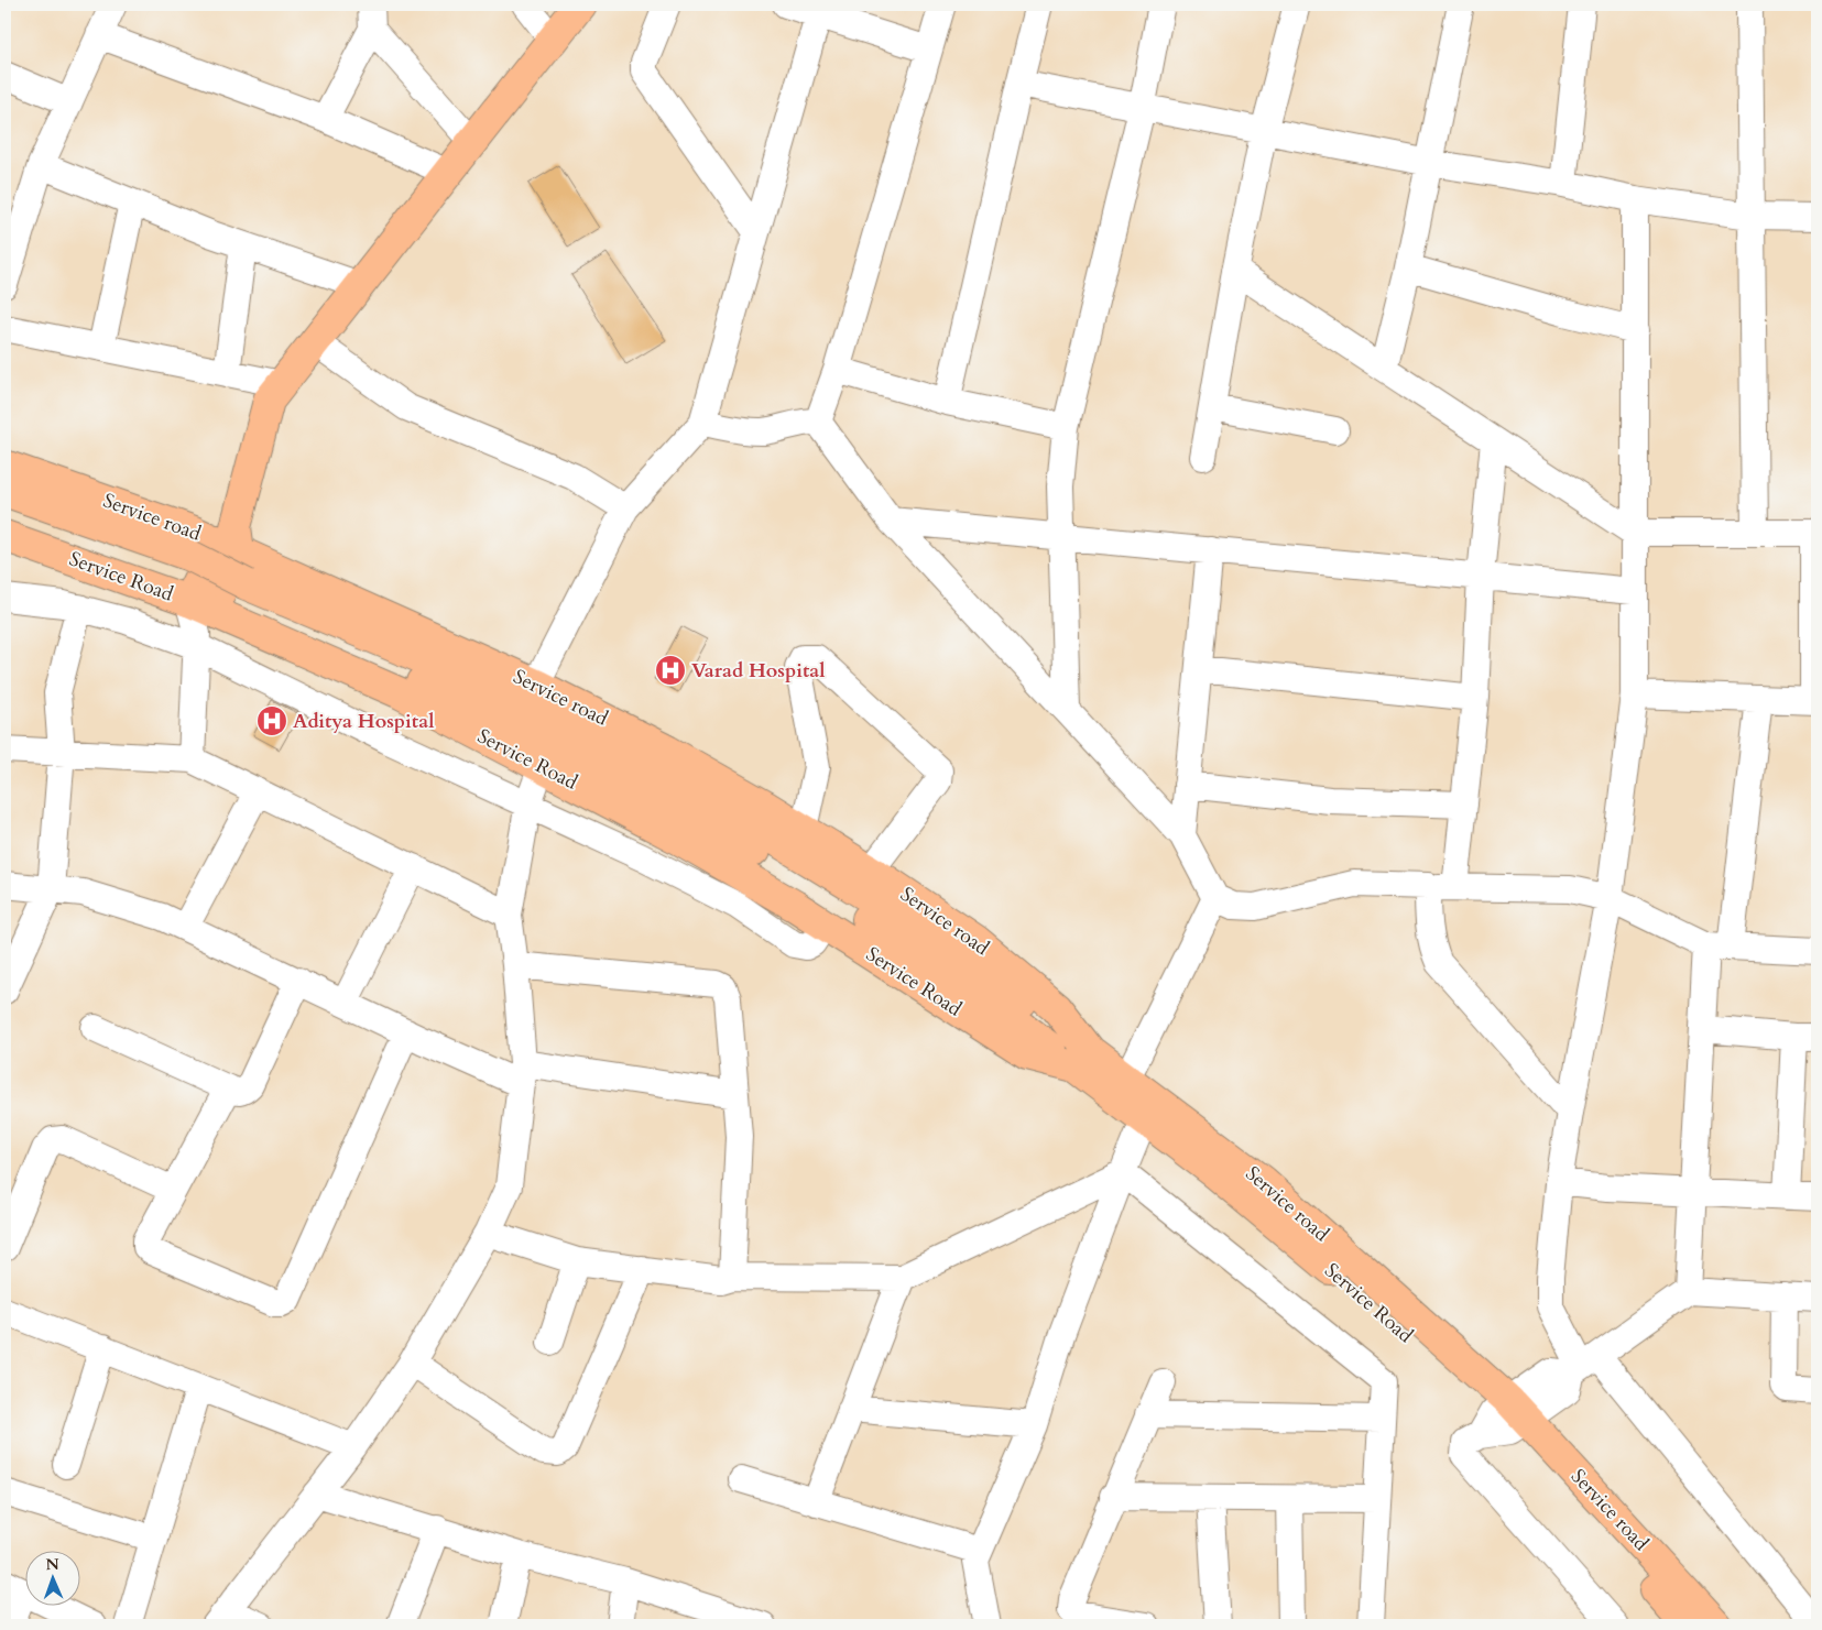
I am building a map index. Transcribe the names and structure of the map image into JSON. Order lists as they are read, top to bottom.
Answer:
{
  "streets": {
    "main road": ["Service road", "Service Road"]
  },
  "crossings": [
    ["Service road", "Service Road"]
  ],
  "places": {
    "hospital": ["Varad Hospital", "Aditya Hospital"]
  },
  "north": "top"
}
